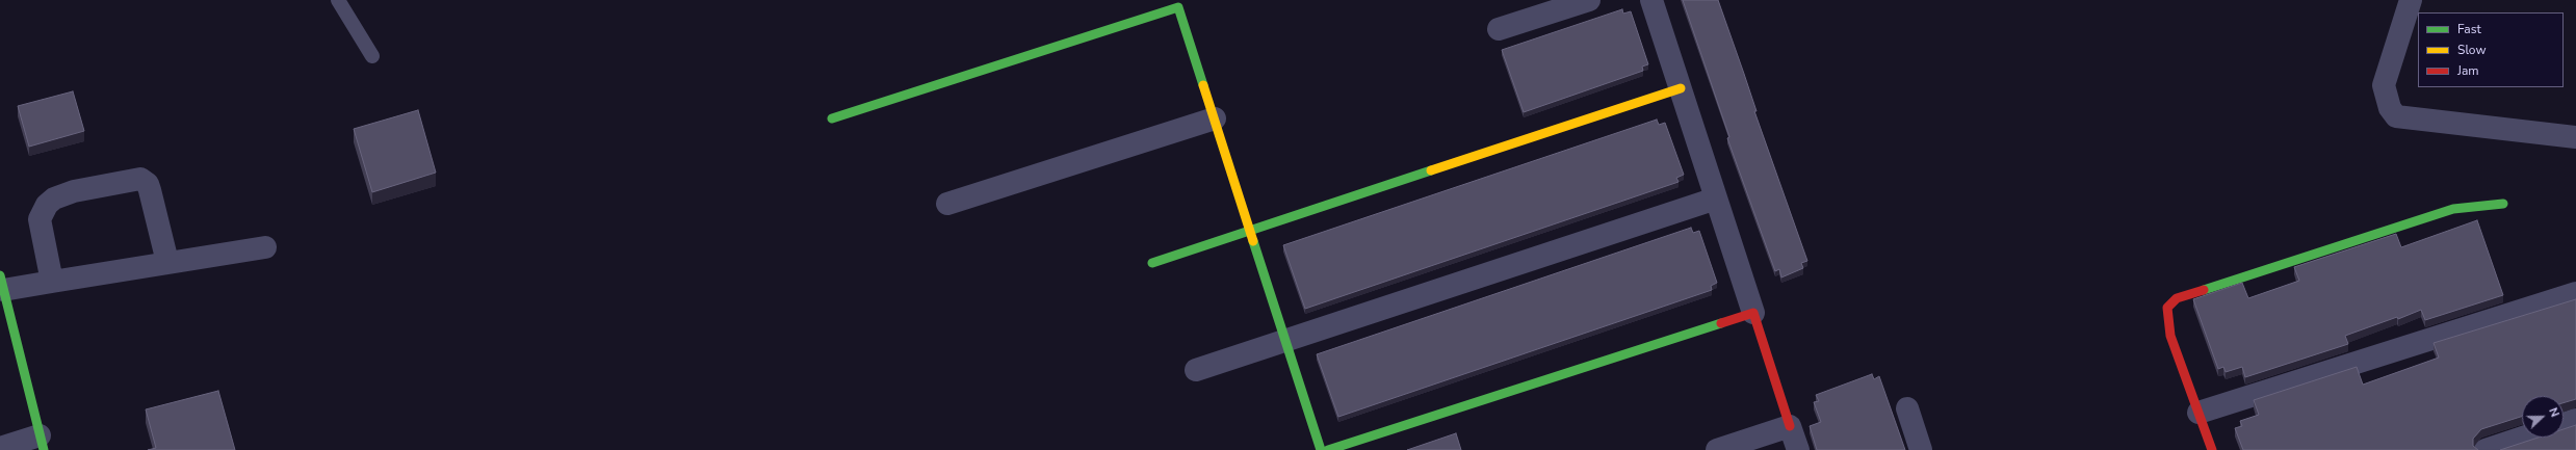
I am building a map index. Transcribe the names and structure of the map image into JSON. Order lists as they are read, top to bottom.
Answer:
{
  "legend": ["Fast", "Slow", "Jam"],
  "north": "right"
}
